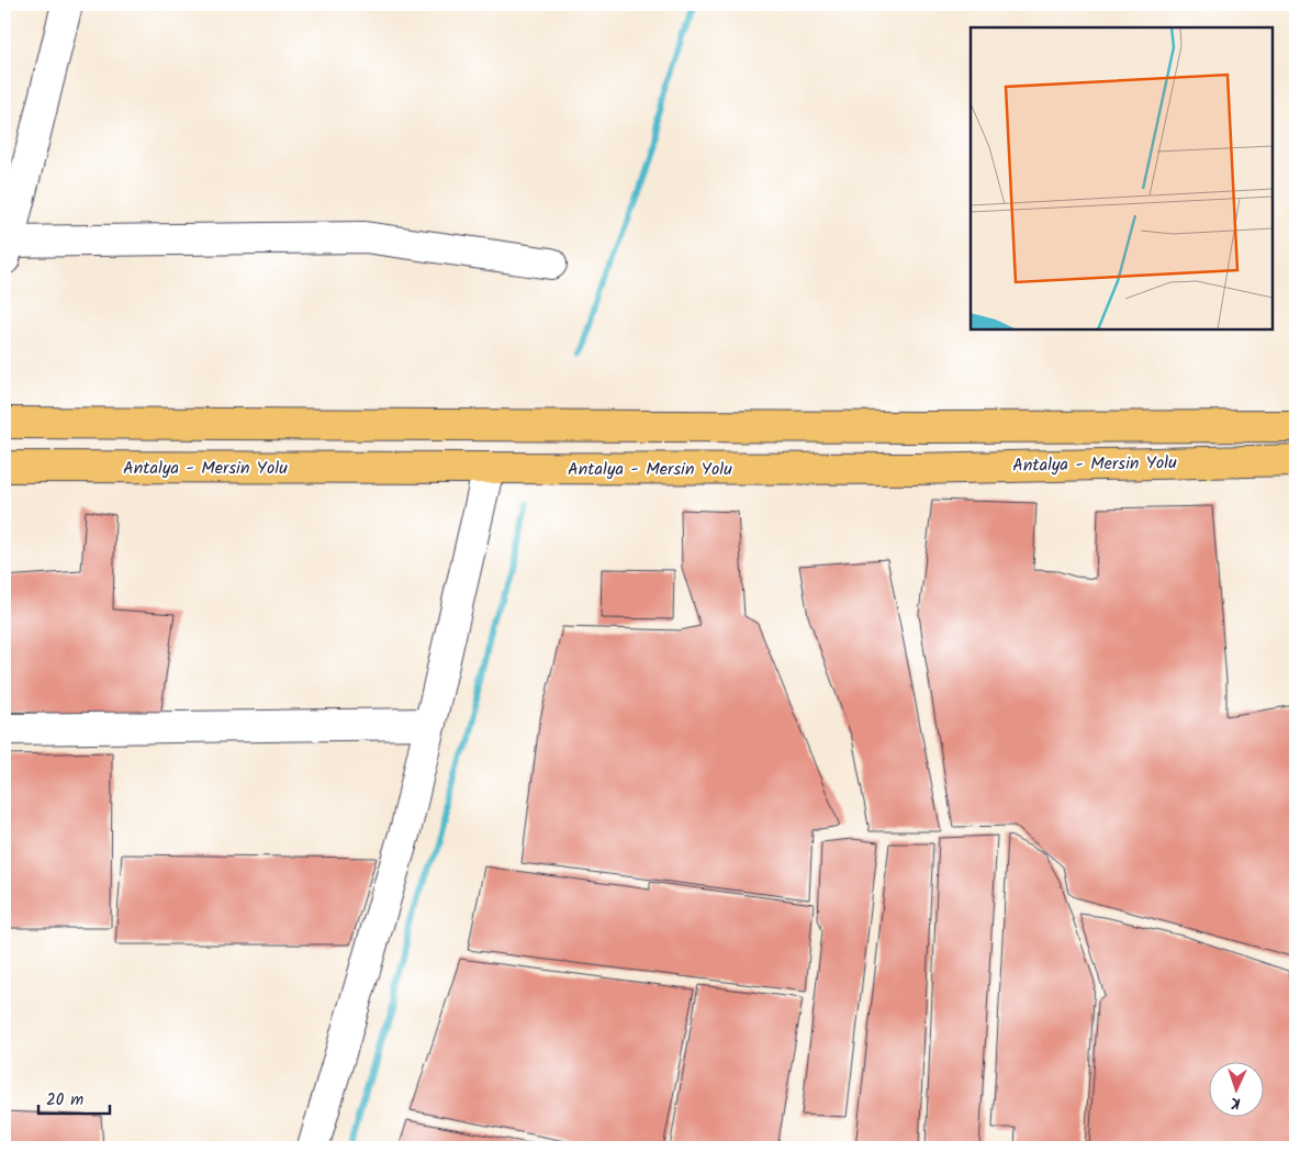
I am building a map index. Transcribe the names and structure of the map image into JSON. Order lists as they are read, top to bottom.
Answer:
{
  "streets": {
    "highway": ["Antalya - Mersin Yolu"]
  },
  "scale_bar": "20 m",
  "north": "bottom"
}
